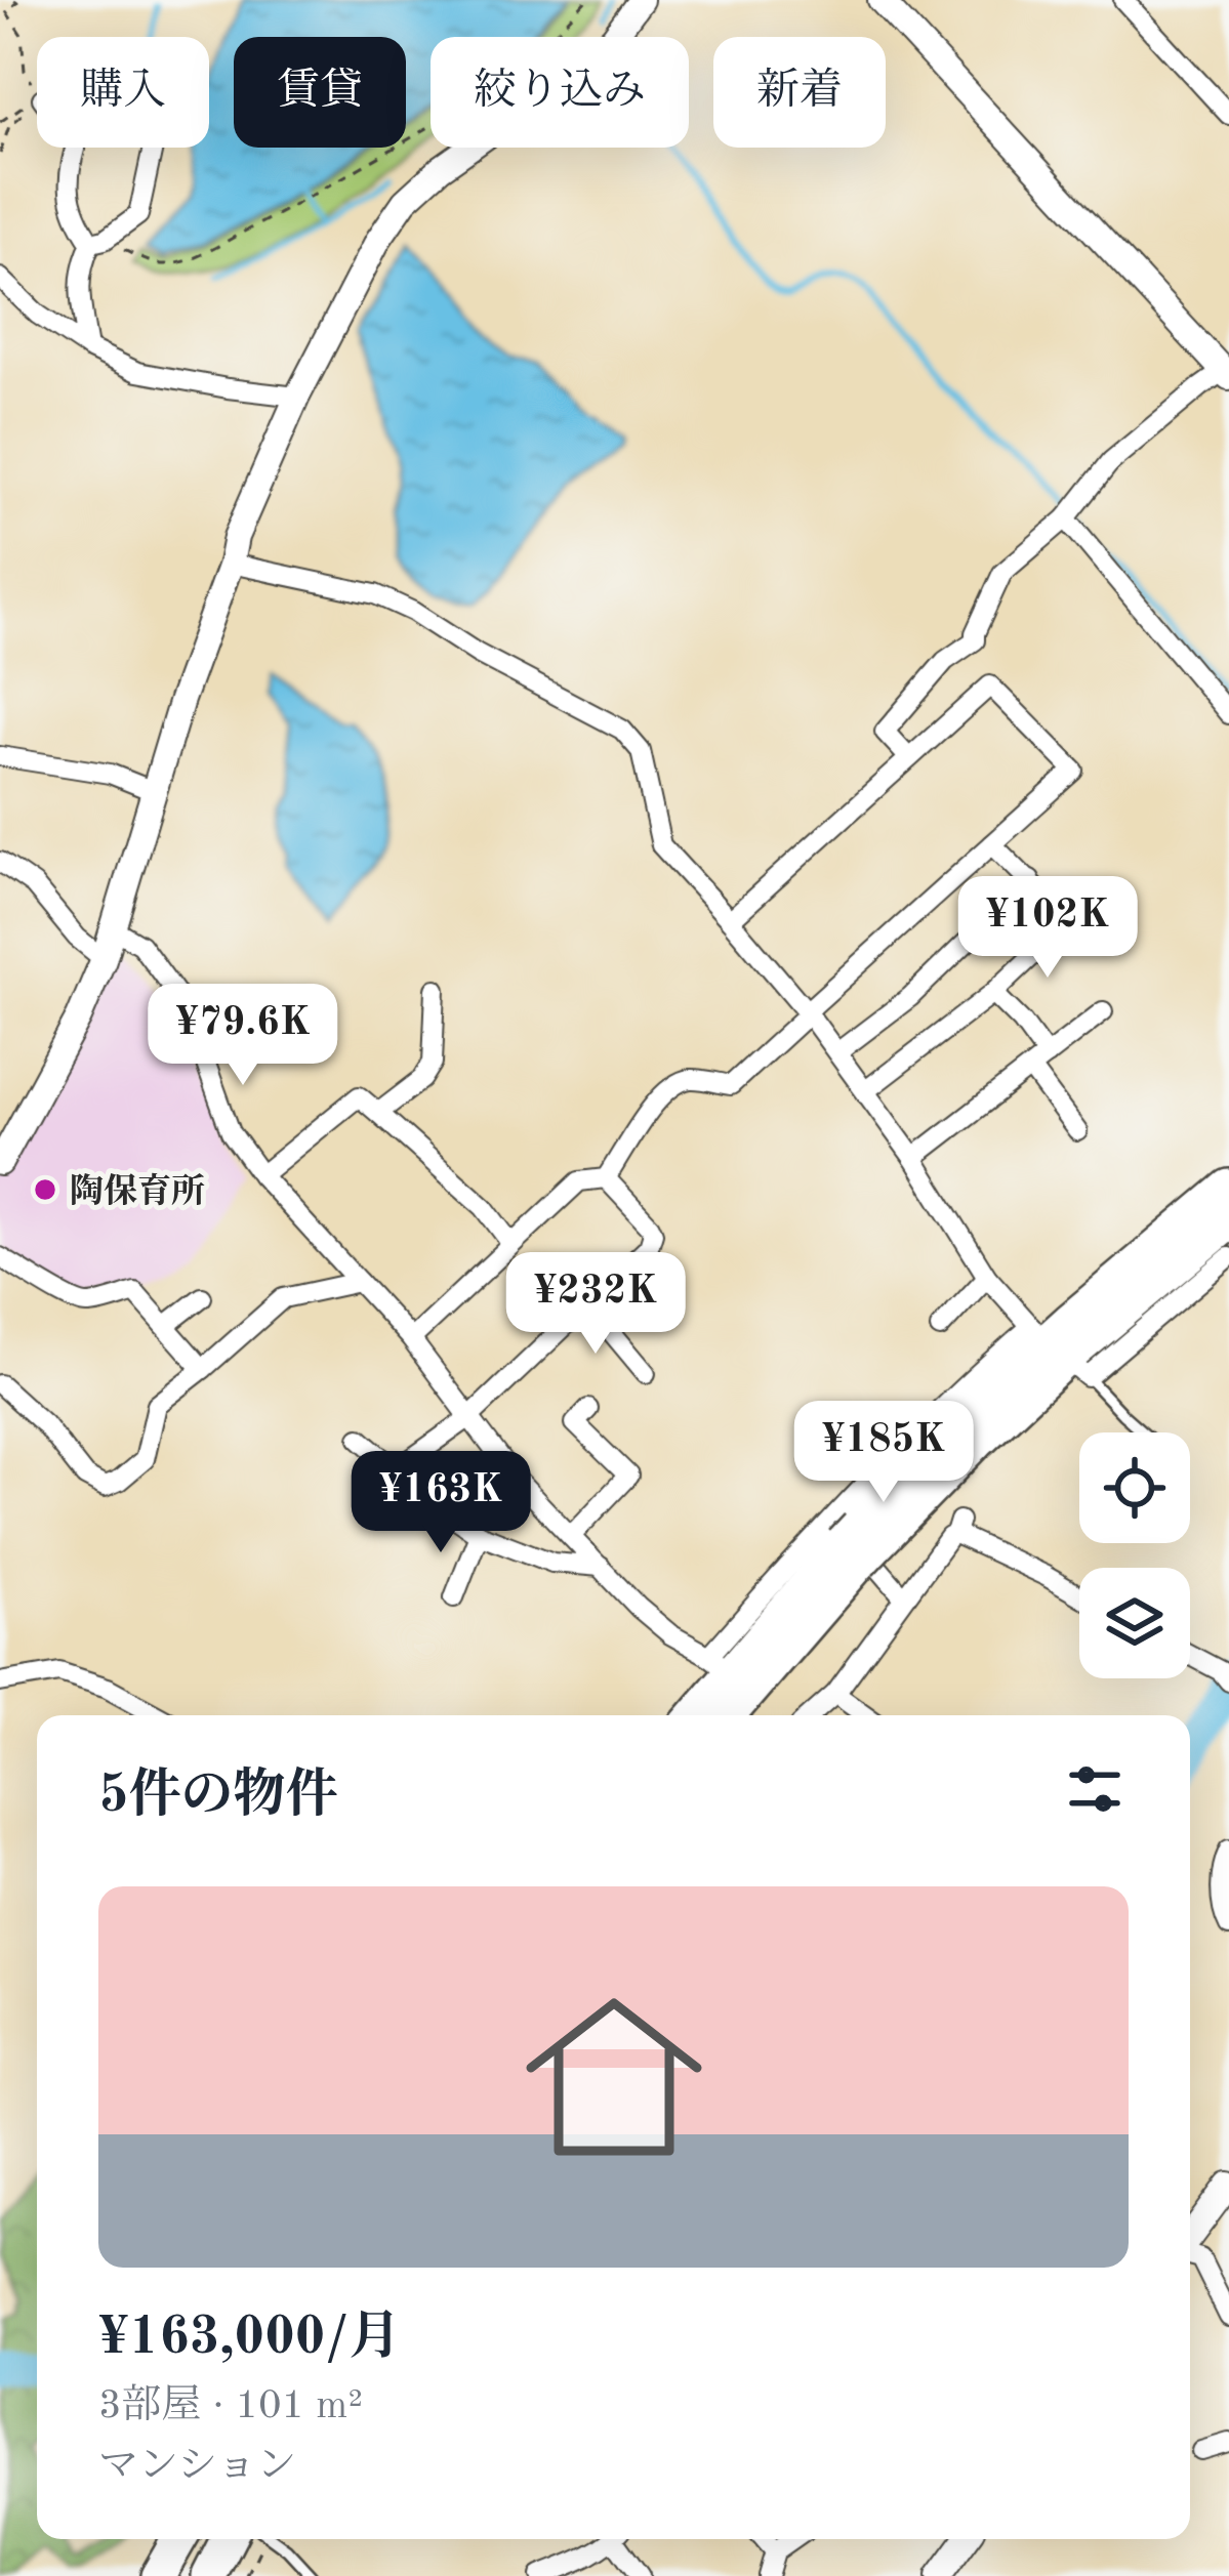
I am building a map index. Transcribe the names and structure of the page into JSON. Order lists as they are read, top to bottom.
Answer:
{
  "places": ["陶保育所"],
  "page": {
    "chip": [
      "購入",
      "賃貸",
      "絞り込み",
      "新着"
    ],
    "price": [
      "¥102K",
      "¥79.6K",
      "¥232K",
      "¥185K",
      "¥163K"
    ],
    "heading": "5件の物件",
    "list": [
      {
        "name": "¥163,000/月",
        "note": "3部屋 · 101 m² · マンション"
      }
    ]
  }
}
